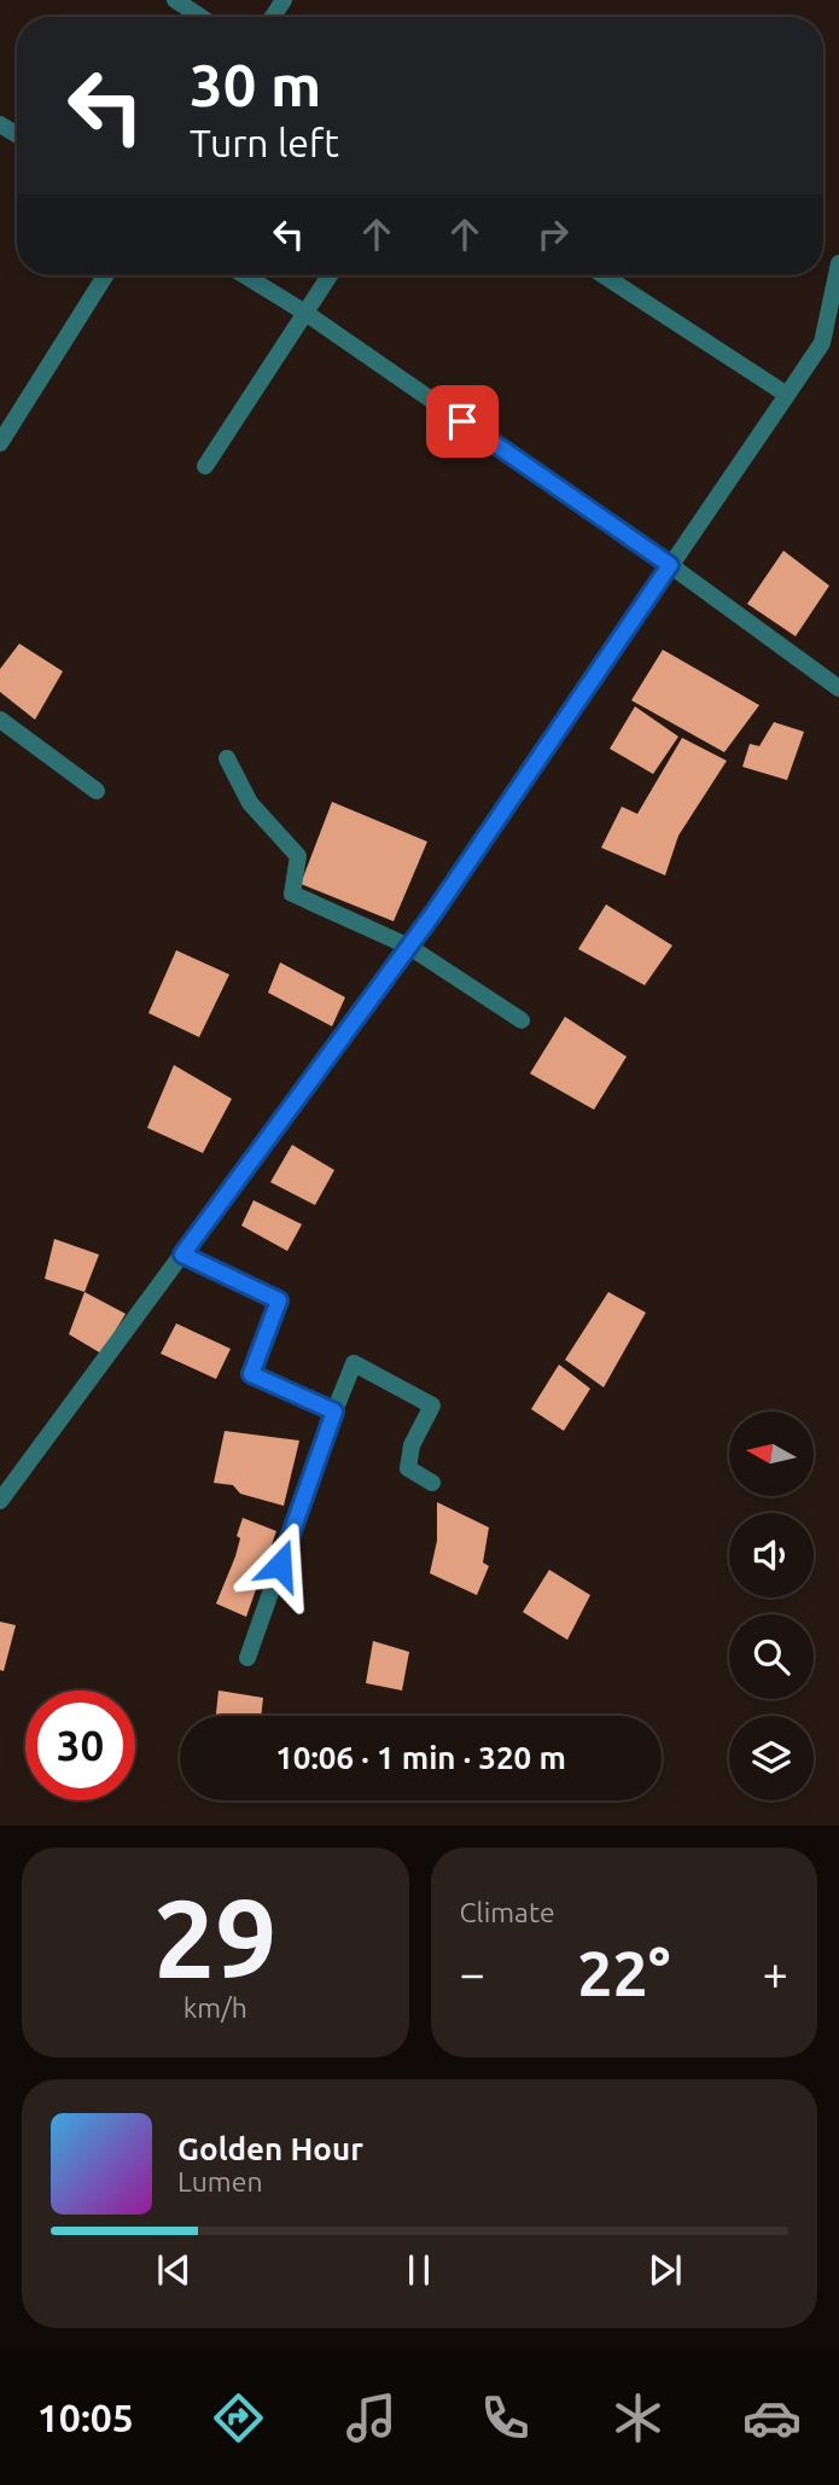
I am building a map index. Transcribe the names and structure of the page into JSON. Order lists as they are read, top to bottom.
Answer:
{
  "north": "left",
  "page": {
    "turn": ["30 m", "Turn left"],
    "limit": "30",
    "trip": "10:06 · 1 min · 320 m",
    "tile": [
      ["29", "km/h"],
      "Climate"
    ],
    "heat": ["−", "22°", "+"],
    "song": ["Golden Hour", "Lumen"],
    "tabs": "10:05"
  }
}
